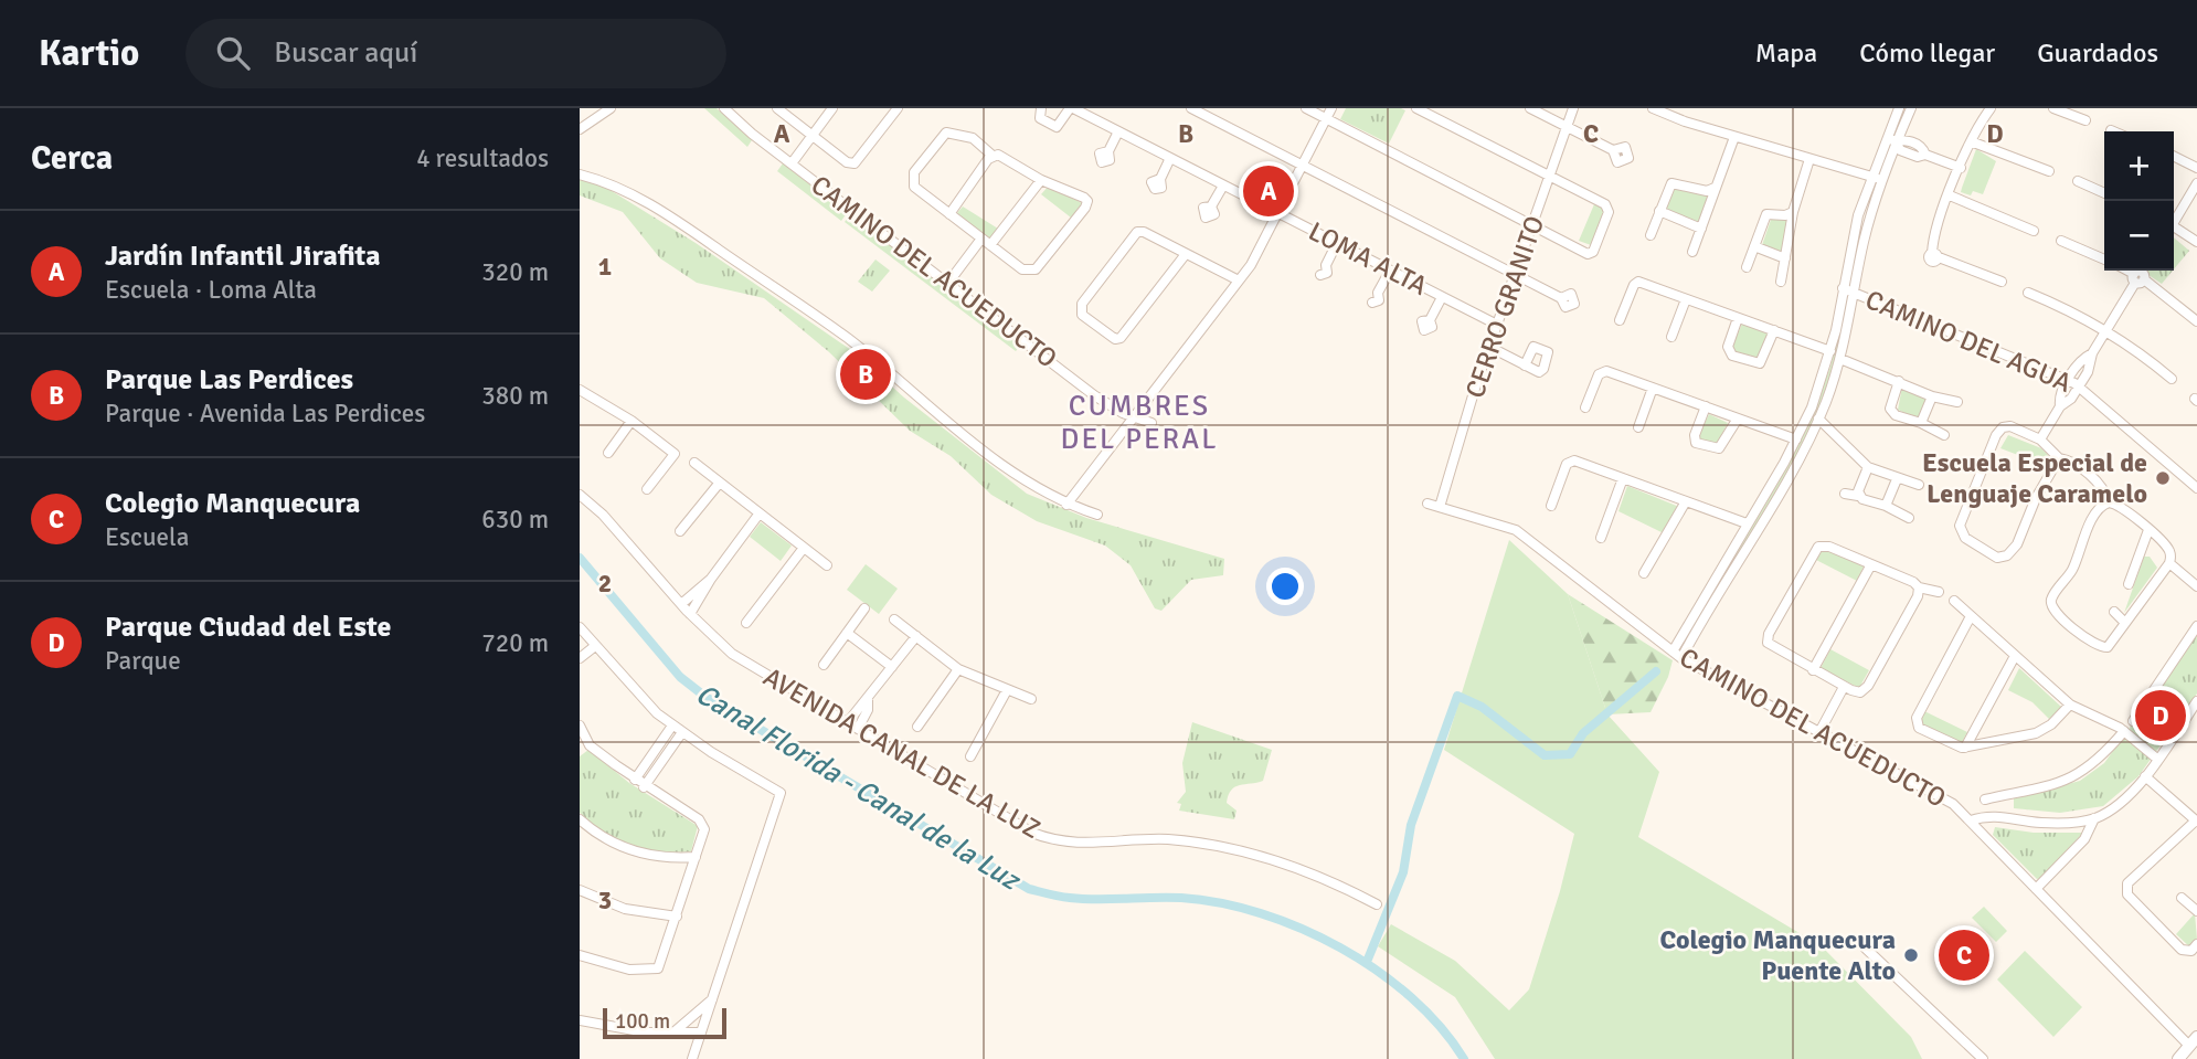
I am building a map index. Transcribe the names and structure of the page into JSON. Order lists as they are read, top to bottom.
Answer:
{
  "streets": {
    "street": [
      "LOMA ALTA",
      "CAMINO DEL ACUEDUCTO",
      "CERRO GRANITO",
      "CAMINO DEL AGUA",
      "AVENIDA CANAL DE LA LUZ"
    ]
  },
  "crossings": [
    ["LOMA ALTA", "CERRO GRANITO"],
    ["CAMINO DEL ACUEDUCTO", "CERRO GRANITO"]
  ],
  "districts": ["CUMBRES DEL PERAL"],
  "water": ["Canal Florida - Canal de la Luz"],
  "places": ["Escuela Especial de Lenguaje Caramelo", "Colegio Manquecura Puente Alto"],
  "scale_bar": "100 m",
  "page": {
    "header": "Kartio",
    "search": "Buscar aquí",
    "nav": ["Mapa", "Cómo llegar", "Guardados"],
    "heading": ["Cerca", "4 resultados"],
    "map_buttons": ["+", "−"],
    "pins": [
      "A",
      "B",
      "D",
      "C"
    ],
    "list": [
      {
        "mark": "A",
        "name": "Jardín Infantil Jirafita",
        "note": "Escuela · Loma Alta",
        "value": "320 m"
      },
      {
        "mark": "B",
        "name": "Parque Las Perdices",
        "note": "Parque · Avenida Las Perdices",
        "value": "380 m"
      },
      {
        "mark": "C",
        "name": "Colegio Manquecura",
        "note": "Escuela",
        "value": "630 m"
      },
      {
        "mark": "D",
        "name": "Parque Ciudad del Este",
        "note": "Parque",
        "value": "720 m"
      }
    ],
    "scale": "100 m"
  },
  "grid": {
    "columns": [
      "A",
      "B",
      "C",
      "D"
    ],
    "rows": ["1", "2", "3"]
  }
}
